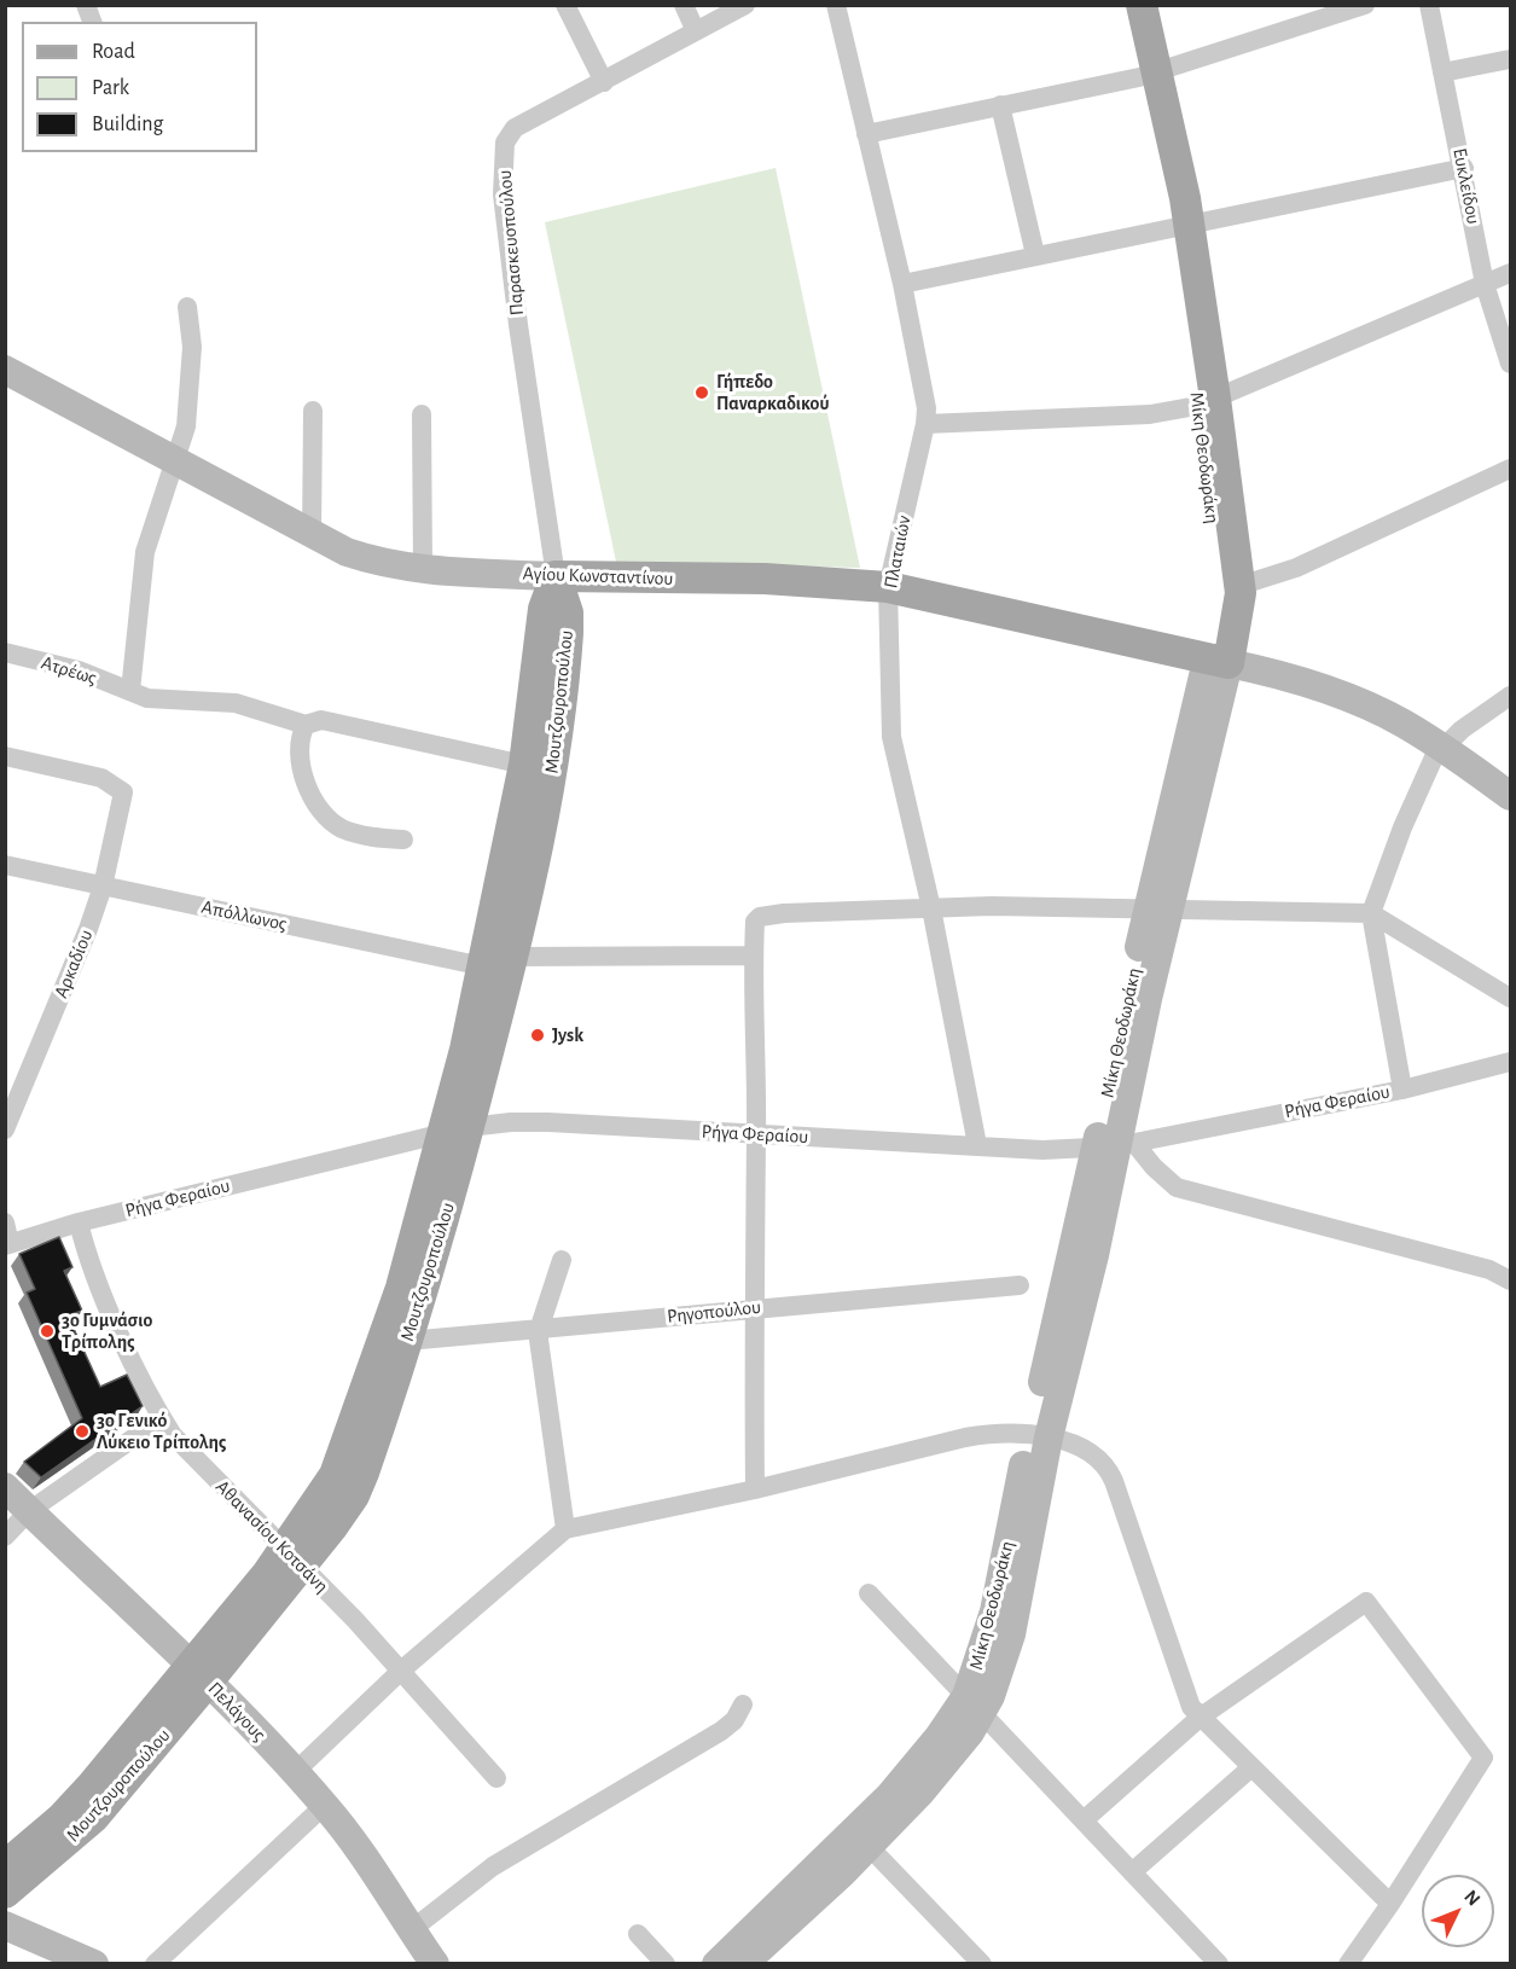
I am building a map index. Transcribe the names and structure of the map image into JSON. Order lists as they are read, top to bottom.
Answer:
{
  "streets": {
    "main road": ["Μίκη Θεοδωράκη", "Αγίου Κωνσταντίνου", "Μουτζουροπούλου"],
    "street": [
      "Ευκλείδου",
      "Παρασκευοπούλου",
      "Πλαταιών",
      "Ατρέως",
      "Απόλλωνος",
      "Αρκαδίου",
      "Ρήγα Φεραίου",
      "Ρηγοπούλου",
      "Αθανασίου Κοτσάνη",
      "Πελάγους"
    ]
  },
  "crossings": [
    ["Παρασκευοπούλου", "Αγίου Κωνσταντίνου"],
    ["Παρασκευοπούλου", "Μουτζουροπούλου"],
    ["Μίκη Θεοδωράκη", "Αγίου Κωνσταντίνου"],
    ["Μίκη Θεοδωράκη", "Ρήγα Φεραίου"],
    ["Πλαταιών", "Αγίου Κωνσταντίνου"],
    ["Πλαταιών", "Ρήγα Φεραίου"],
    ["Αγίου Κωνσταντίνου", "Μουτζουροπούλου"],
    ["Ατρέως", "Μουτζουροπούλου"],
    ["Μουτζουροπούλου", "Απόλλωνος"],
    ["Μουτζουροπούλου", "Ρήγα Φεραίου"],
    ["Μουτζουροπούλου", "Ρηγοπούλου"],
    ["Μουτζουροπούλου", "Αθανασίου Κοτσάνη"],
    ["Μουτζουροπούλου", "Πελάγους"],
    ["Απόλλωνος", "Αρκαδίου"],
    ["Ρήγα Φεραίου", "Αθανασίου Κοτσάνη"]
  ],
  "places": [
    "Γήπεδο Παναρκαδικού",
    "Jysk",
    "3ο Γυμνάσιο Τρίπολης",
    "3ο Γενικό Λύκειο Τρίπολης"
  ],
  "legend": ["Road", "Park", "Building"],
  "north": "top right"
}
